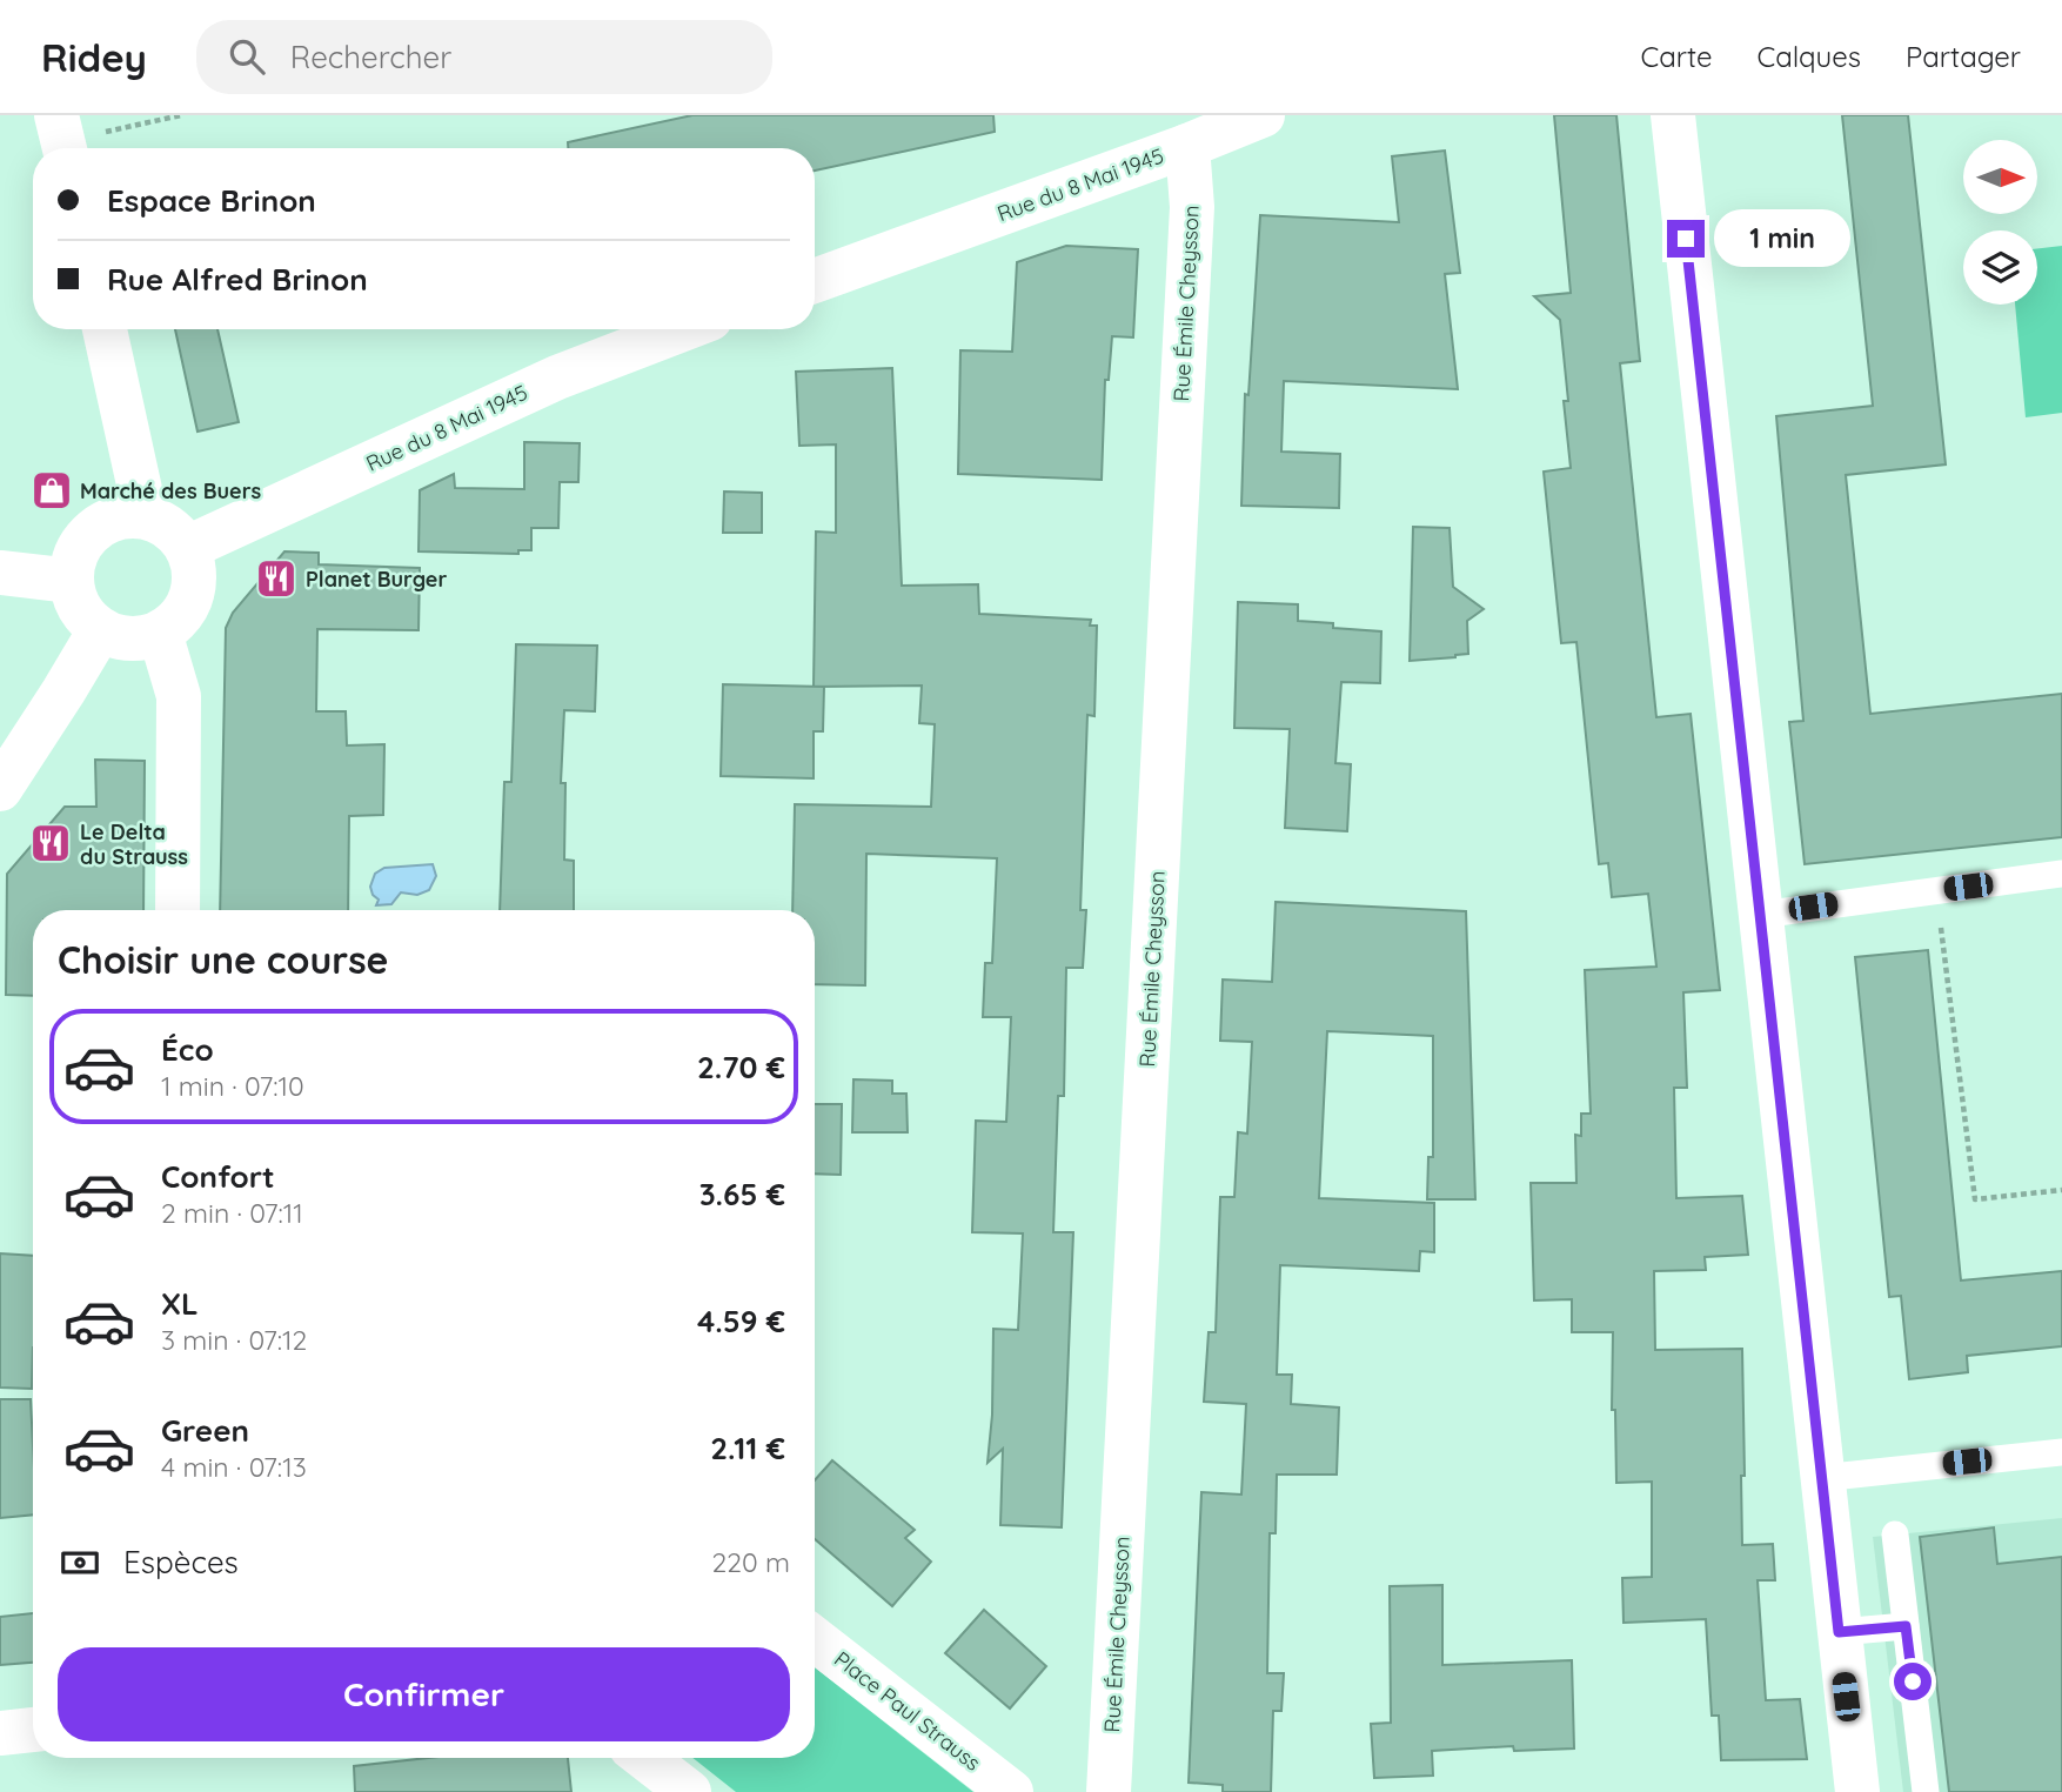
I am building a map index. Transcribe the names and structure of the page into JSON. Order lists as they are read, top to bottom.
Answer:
{
  "streets": {
    "street": ["Rue du 8 Mai 1945", "Rue Émile Cheysson", "Place Paul Strauss"]
  },
  "crossings": [
    ["Rue du 8 Mai 1945", "Rue Émile Cheysson"]
  ],
  "places": {
    "shop": ["Marché des Buers"],
    "restaurant": ["Planet Burger", "Le Delta du Strauss"]
  },
  "north": "right",
  "page": {
    "header": "Ridey",
    "search": "Rechercher",
    "nav": ["Carte", "Calques", "Partager"],
    "banner": ["Espace Brinon", "Rue Alfred Brinon"],
    "bubble": "1 min",
    "heading": "Choisir une course",
    "list": [
      {
        "name": "Éco",
        "note": "1 min · 07:10",
        "value": "2.70 €"
      },
      {
        "name": "Confort",
        "note": "2 min · 07:11",
        "value": "3.65 €"
      },
      {
        "name": "XL",
        "note": "3 min · 07:12",
        "value": "4.59 €"
      },
      {
        "name": "Green",
        "note": "4 min · 07:13",
        "value": "2.11 €"
      }
    ],
    "pay": ["Espèces", "220 m"],
    "buttons": "Confirmer"
  }
}
